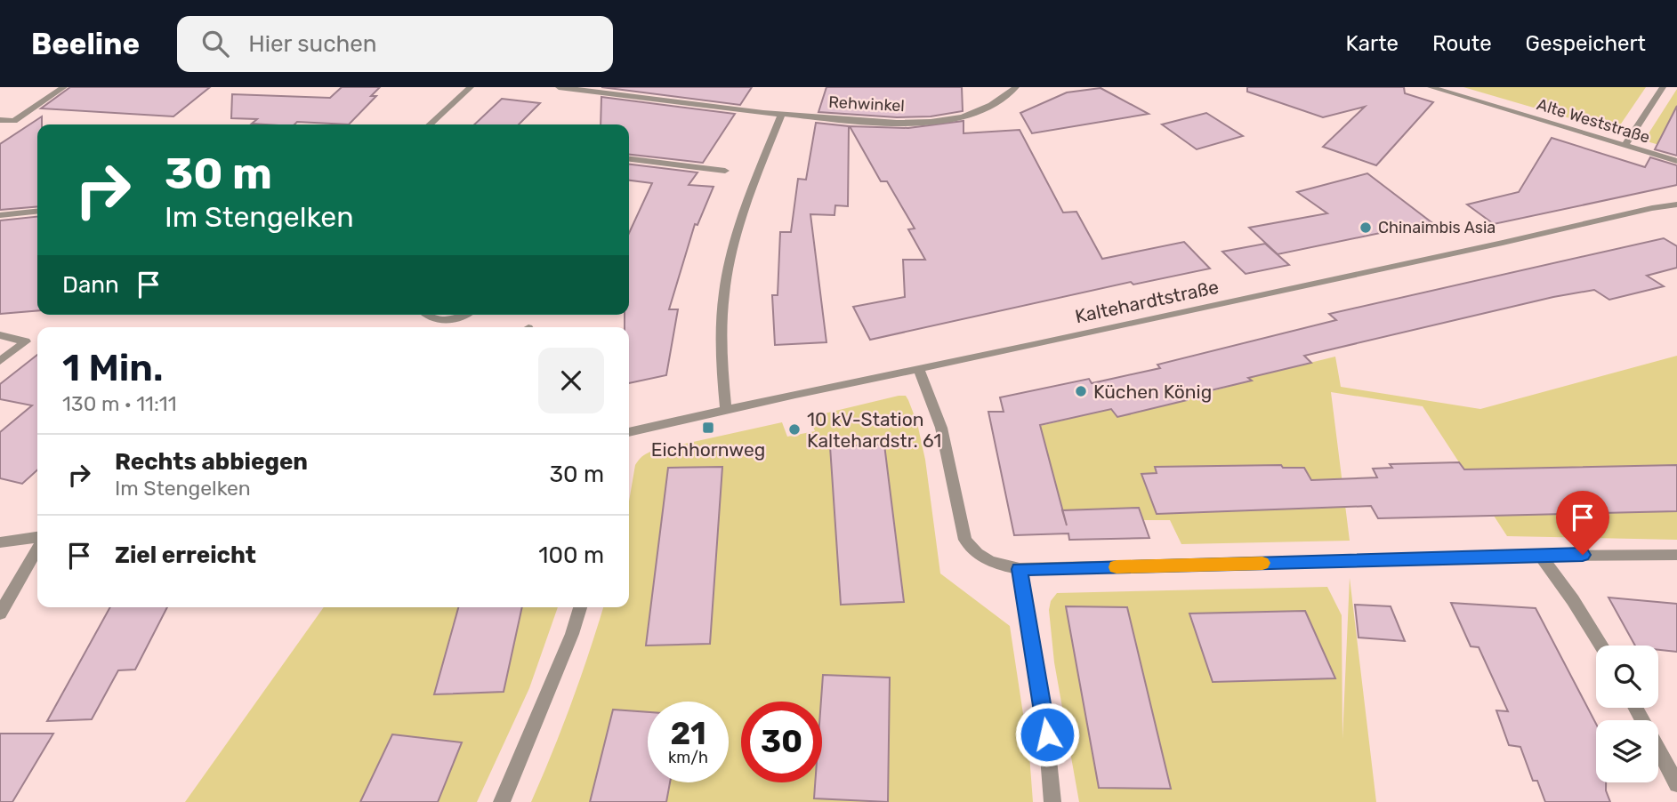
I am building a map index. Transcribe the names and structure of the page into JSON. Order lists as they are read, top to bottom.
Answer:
{
  "streets": {
    "street": ["Rehwinkel", "Alte Weststraße", "Kaltehardtstraße"]
  },
  "places": {
    "other": ["Chinaimbis Asia", "Küchen König", "10 kV-Station Kaltehardstr. 61"],
    "transit": ["Eichhornweg"]
  },
  "page": {
    "header": "Beeline",
    "search": "Hier suchen",
    "nav": ["Karte", "Route", "Gespeichert"],
    "turn": ["30 m", "Im Stengelken"],
    "then": "Dann",
    "heading": ["1 Min.", "130 m · 11:11"],
    "list": [
      {
        "name": "Rechts abbiegen",
        "note": "Im Stengelken",
        "value": "30 m"
      },
      {
        "name": "Ziel erreicht",
        "value": "100 m"
      }
    ],
    "speed": "21 km/h",
    "limit": "30"
  }
}
